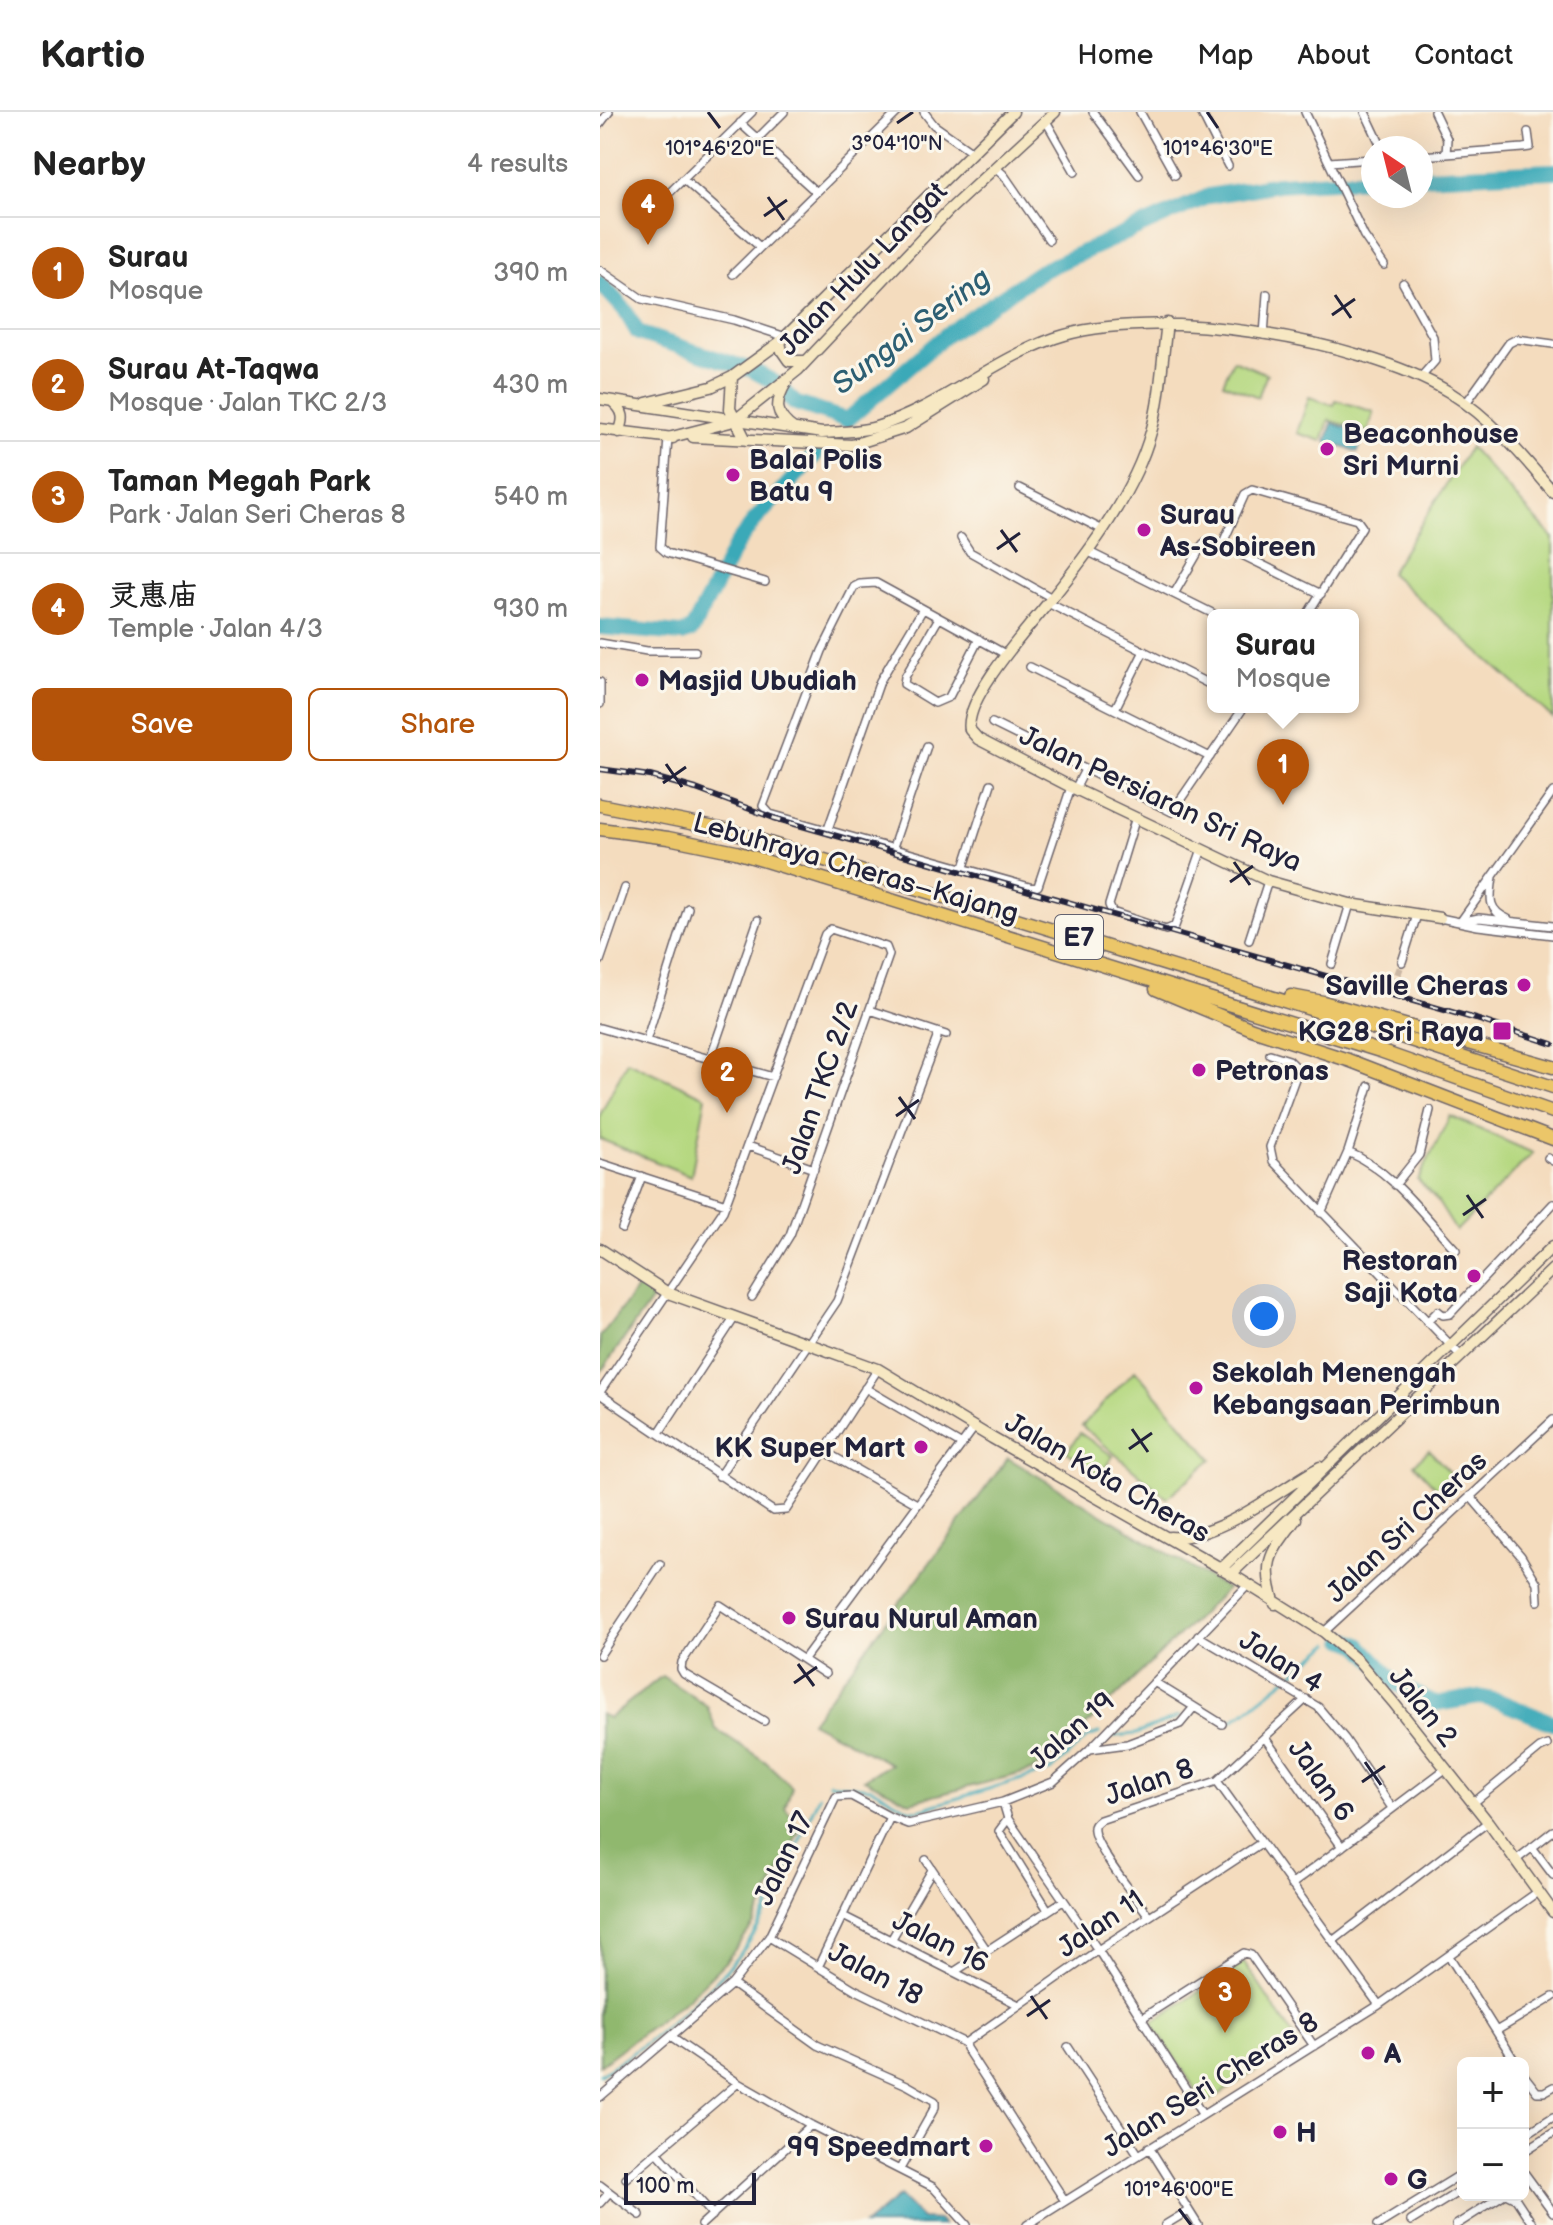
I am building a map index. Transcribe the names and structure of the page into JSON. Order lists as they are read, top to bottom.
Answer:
{
  "streets": {
    "highway": ["Lebuhraya Cheras–Kajang", "E7"],
    "main road": [
      "Jalan Hulu Langat",
      "Jalan Persiaran Sri Raya",
      "Jalan Kota Cheras",
      "Jalan 2"
    ],
    "street": [
      "Jalan TKC 2/2",
      "Jalan Sri Cheras",
      "Jalan 4",
      "Jalan 19",
      "Jalan 6",
      "Jalan 8",
      "Jalan 17",
      "Jalan 11",
      "Jalan 16",
      "Jalan 18",
      "Jalan Seri Cheras 8"
    ]
  },
  "crossings": [
    ["Jalan Hulu Langat", "Jalan Persiaran Sri Raya"],
    ["Jalan Kota Cheras", "Jalan 2"],
    ["Jalan Sri Cheras", "Jalan 2"],
    ["Jalan 4", "Jalan 19"],
    ["Jalan 4", "Jalan 8"],
    ["Jalan 2", "Jalan 19"],
    ["Jalan 2", "Jalan Seri Cheras 8"],
    ["Jalan 19", "Jalan 17"],
    ["Jalan 6", "Jalan 8"],
    ["Jalan 8", "Jalan 11"],
    ["Jalan 8", "Jalan Seri Cheras 8"],
    ["Jalan 17", "Jalan 18"],
    ["Jalan 11", "Jalan 16"],
    ["Jalan 11", "Jalan 18"]
  ],
  "water": ["Sungai Sering"],
  "places": {
    "other": [
      "Beaconhouse Sri Murni",
      "Balai Polis Batu 9",
      "Surau As-Sobireen",
      "Masjid Ubudiah",
      "Saville Cheras",
      "Petronas",
      "Restoran Saji Kota",
      "Sekolah Menengah Kebangsaan Perimbun",
      "KK Super Mart",
      "Surau Nurul Aman",
      "A",
      "H",
      "99 Speedmart",
      "G"
    ],
    "transit": ["KG28 Sri Raya"]
  },
  "scale_bar": "100 m",
  "north": "top left",
  "page": {
    "header": "Kartio",
    "nav": [
      "Home",
      "Map",
      "About",
      "Contact"
    ],
    "heading": ["Nearby", "4 results"],
    "pins": [
      "4",
      "1",
      "2",
      "3"
    ],
    "list": [
      {
        "mark": "1",
        "name": "Surau",
        "note": "Mosque",
        "value": "390 m"
      },
      {
        "mark": "2",
        "name": "Surau At-Taqwa",
        "note": "Mosque · Jalan TKC 2/3",
        "value": "430 m"
      },
      {
        "mark": "3",
        "name": "Taman Megah Park",
        "note": "Park · Jalan Seri Cheras 8",
        "value": "540 m"
      },
      {
        "mark": "4",
        "name": "灵惠庙",
        "note": "Temple · Jalan 4/3",
        "value": "930 m"
      }
    ],
    "popup": ["Surau", "Mosque"],
    "buttons": ["Save", "Share"],
    "map_buttons": ["+", "−"],
    "scale": "100 m"
  },
  "coordinates": [
    "3°04'10\"N",
    "101°46'20\"E",
    "101°46'30\"E",
    "101°46'00\"E"
  ]
}
